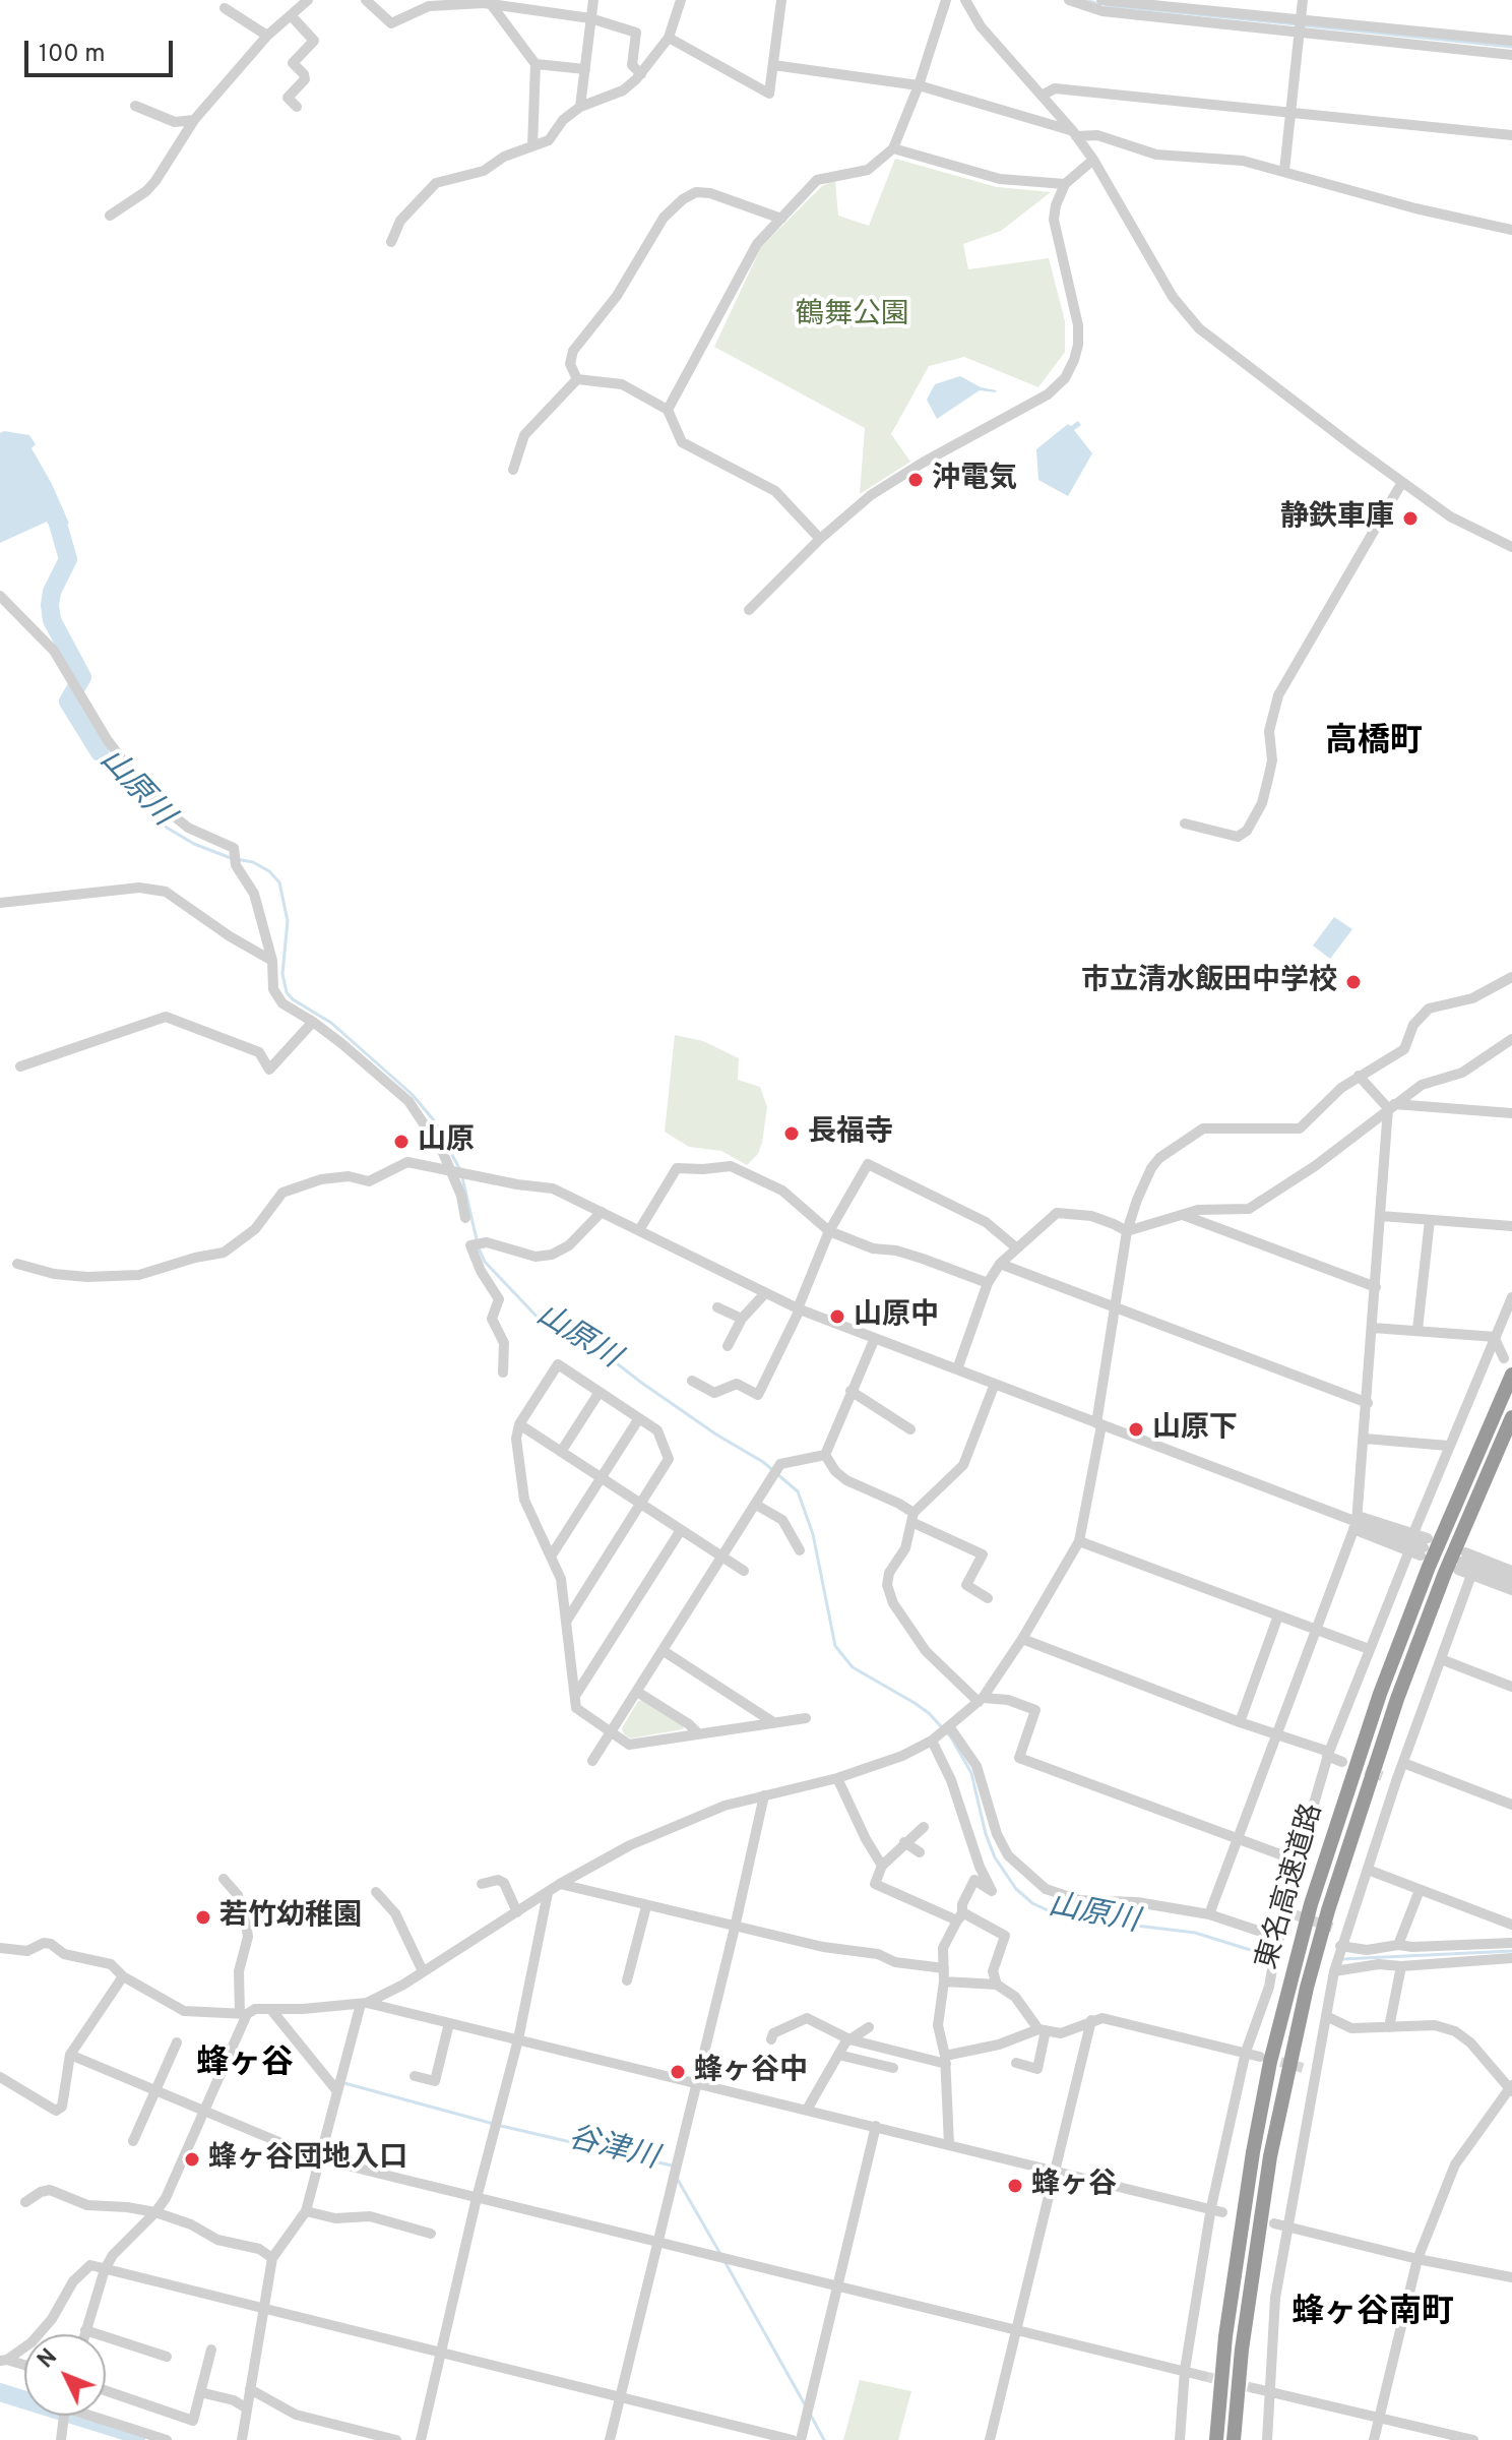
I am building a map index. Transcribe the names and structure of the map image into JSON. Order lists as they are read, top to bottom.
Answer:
{
  "streets": {
    "highway": ["東名高速道路"]
  },
  "districts": ["高橋町", "蜂ヶ谷", "蜂ヶ谷南町"],
  "water": ["山原川", "谷津川"],
  "parks": ["鶴舞公園"],
  "places": [
    "沖電気",
    "静鉄車庫",
    "市立清水飯田中学校",
    "長福寺",
    "山原",
    "山原中",
    "山原下",
    "若竹幼稚園",
    "蜂ヶ谷中",
    "蜂ヶ谷団地入口",
    "蜂ヶ谷"
  ],
  "scale_bar": "100 m",
  "north": "top left"
}
